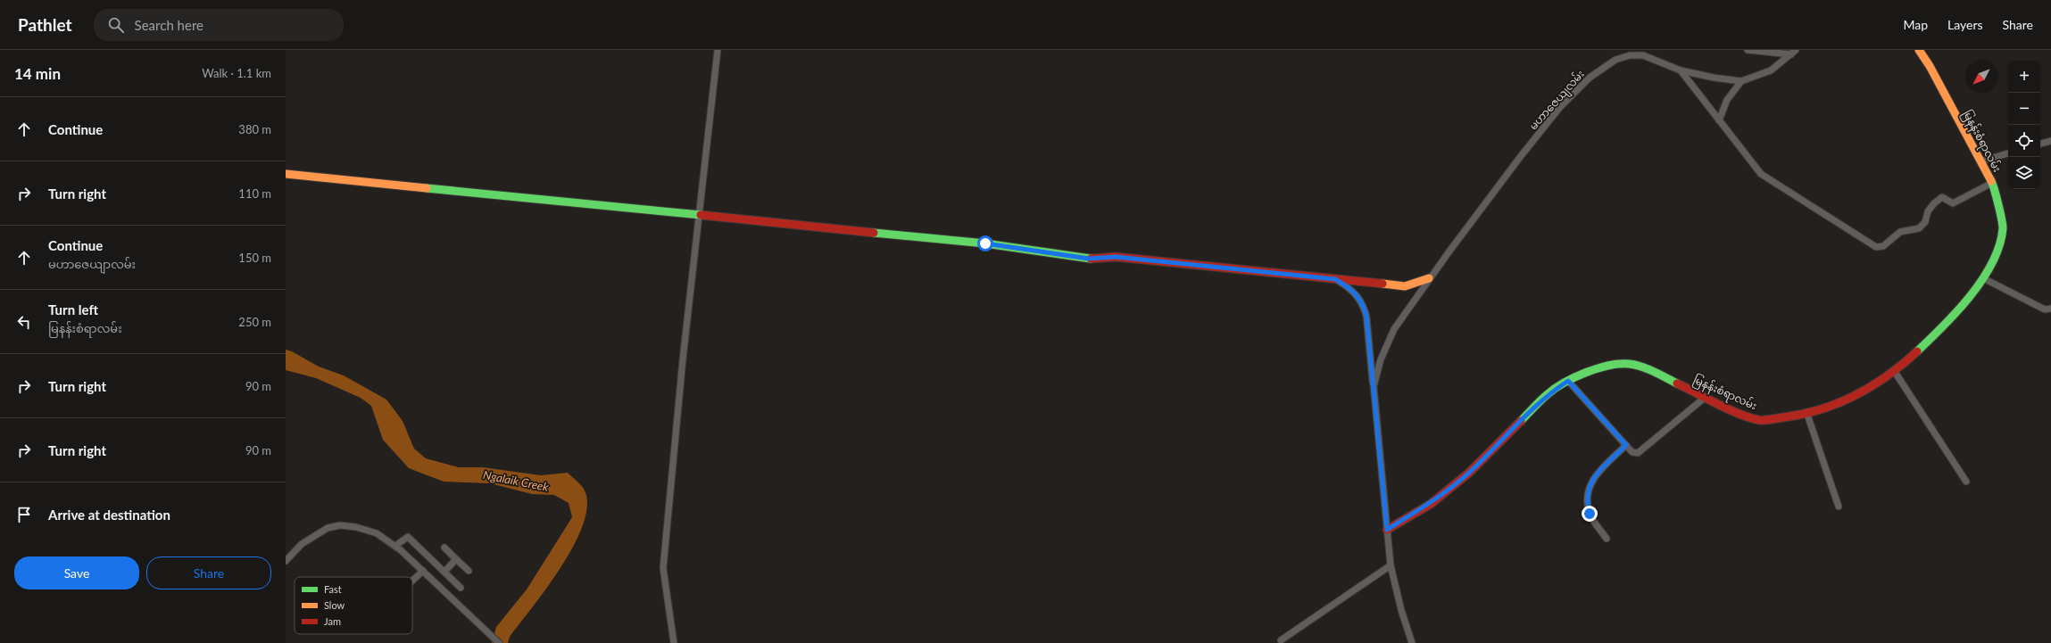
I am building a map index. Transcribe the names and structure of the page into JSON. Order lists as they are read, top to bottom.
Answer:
{
  "streets": {
    "street": ["မဟာဇေယျလမ်း", "မြနန်းစံရာလမ်း"]
  },
  "water": ["Ngalaik Creek"],
  "legend": ["Fast", "Slow", "Jam"],
  "north": "bottom left",
  "page": {
    "header": "Pathlet",
    "search": "Search here",
    "nav": ["Map", "Layers", "Share"],
    "heading": ["14 min", "Walk · 1.1 km"],
    "map_buttons": ["+", "−"],
    "list": [
      ["Continue", "380 m"],
      ["Turn right", "110 m"],
      ["Continue", "မဟာဇေယျာလမ်း", "150 m"],
      ["Turn left", "မြနန်းစံရာလမ်း", "250 m"],
      ["Turn right", "90 m"],
      ["Turn right", "90 m"],
      "Arrive at destination"
    ],
    "buttons": ["Save", "Share"]
  }
}
